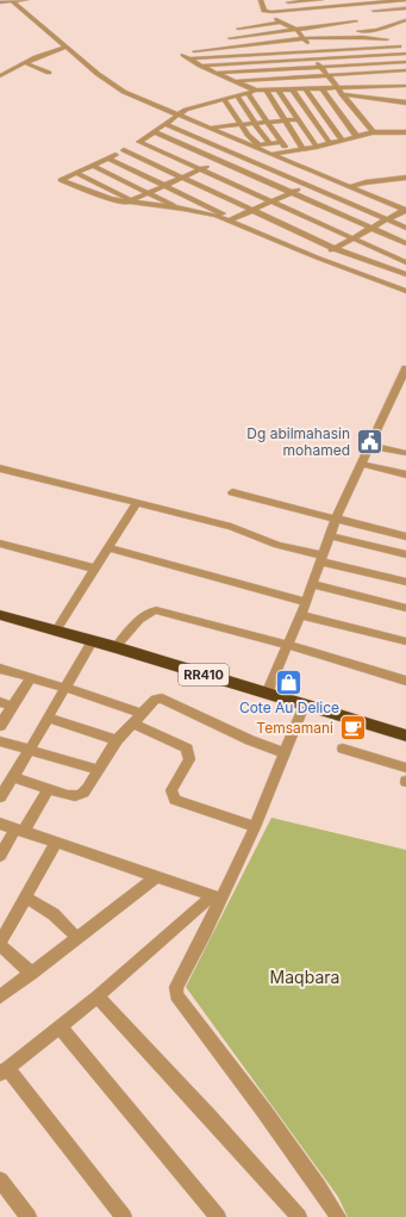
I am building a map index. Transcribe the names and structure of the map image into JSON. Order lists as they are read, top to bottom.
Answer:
{
  "streets": {
    "highway": ["RR410"]
  },
  "parks": ["Maqbara"],
  "places": {
    "public building": ["Dg abilmahasin mohamed"],
    "shop": ["Cote Au Delice"],
    "cafe": ["Temsamani"]
  }
}
